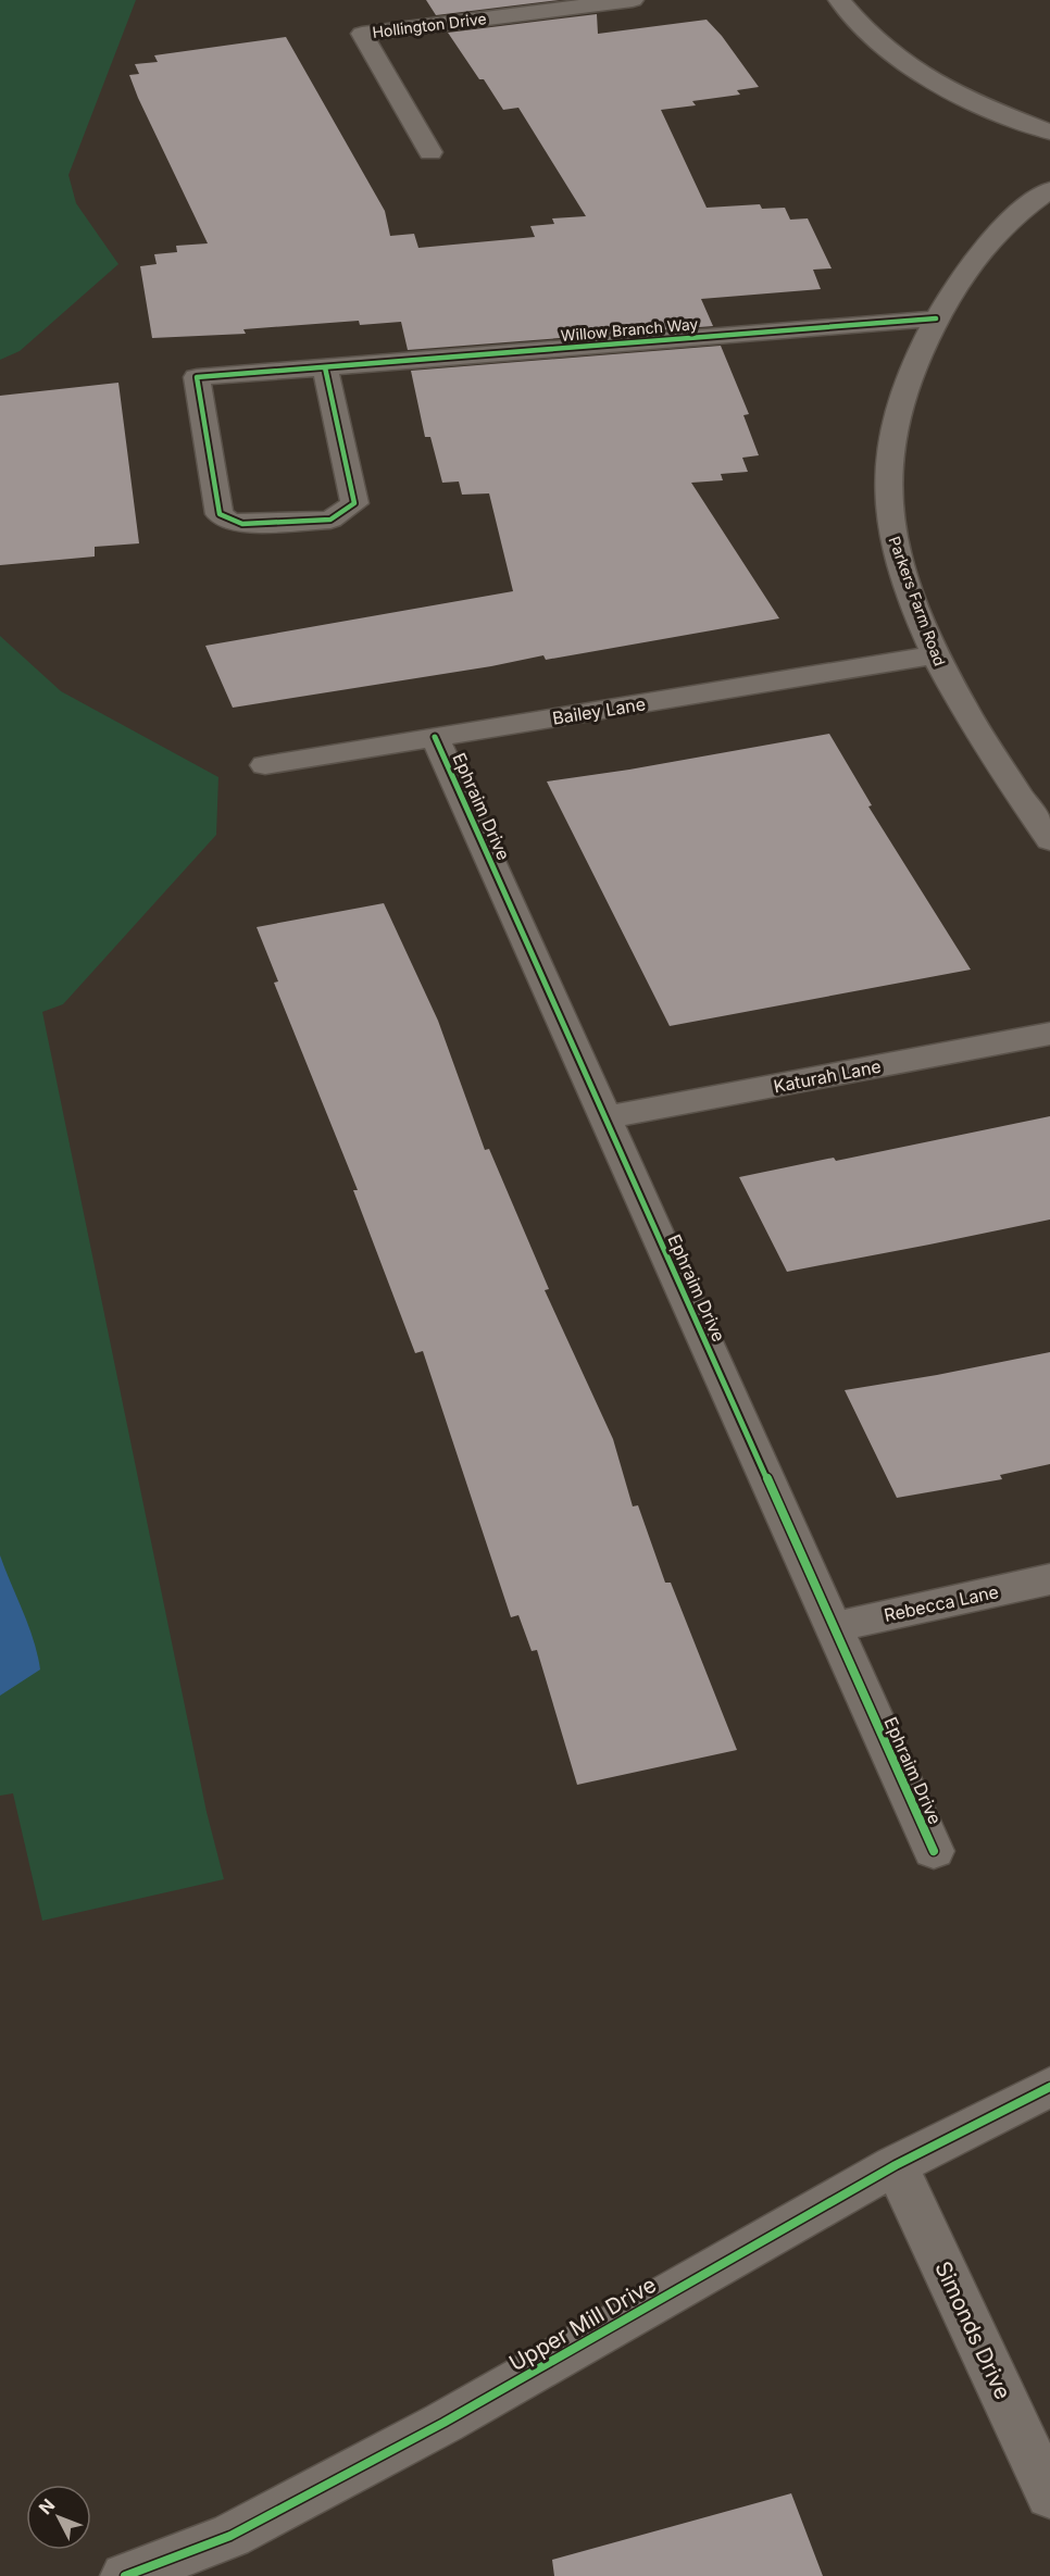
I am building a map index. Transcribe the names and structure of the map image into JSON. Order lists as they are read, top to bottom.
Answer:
{
  "streets": {
    "street": [
      "Hollington Drive",
      "Willow Branch Way",
      "Parkers Farm Road",
      "Bailey Lane",
      "Ephraim Drive",
      "Katurah Lane",
      "Rebecca Lane",
      "Upper Mill Drive",
      "Simonds Drive"
    ]
  },
  "crossings": [
    ["Willow Branch Way", "Parkers Farm Road"],
    ["Parkers Farm Road", "Bailey Lane"],
    ["Bailey Lane", "Ephraim Drive"],
    ["Ephraim Drive", "Katurah Lane"],
    ["Ephraim Drive", "Rebecca Lane"],
    ["Upper Mill Drive", "Simonds Drive"]
  ],
  "north": "top left"
}
